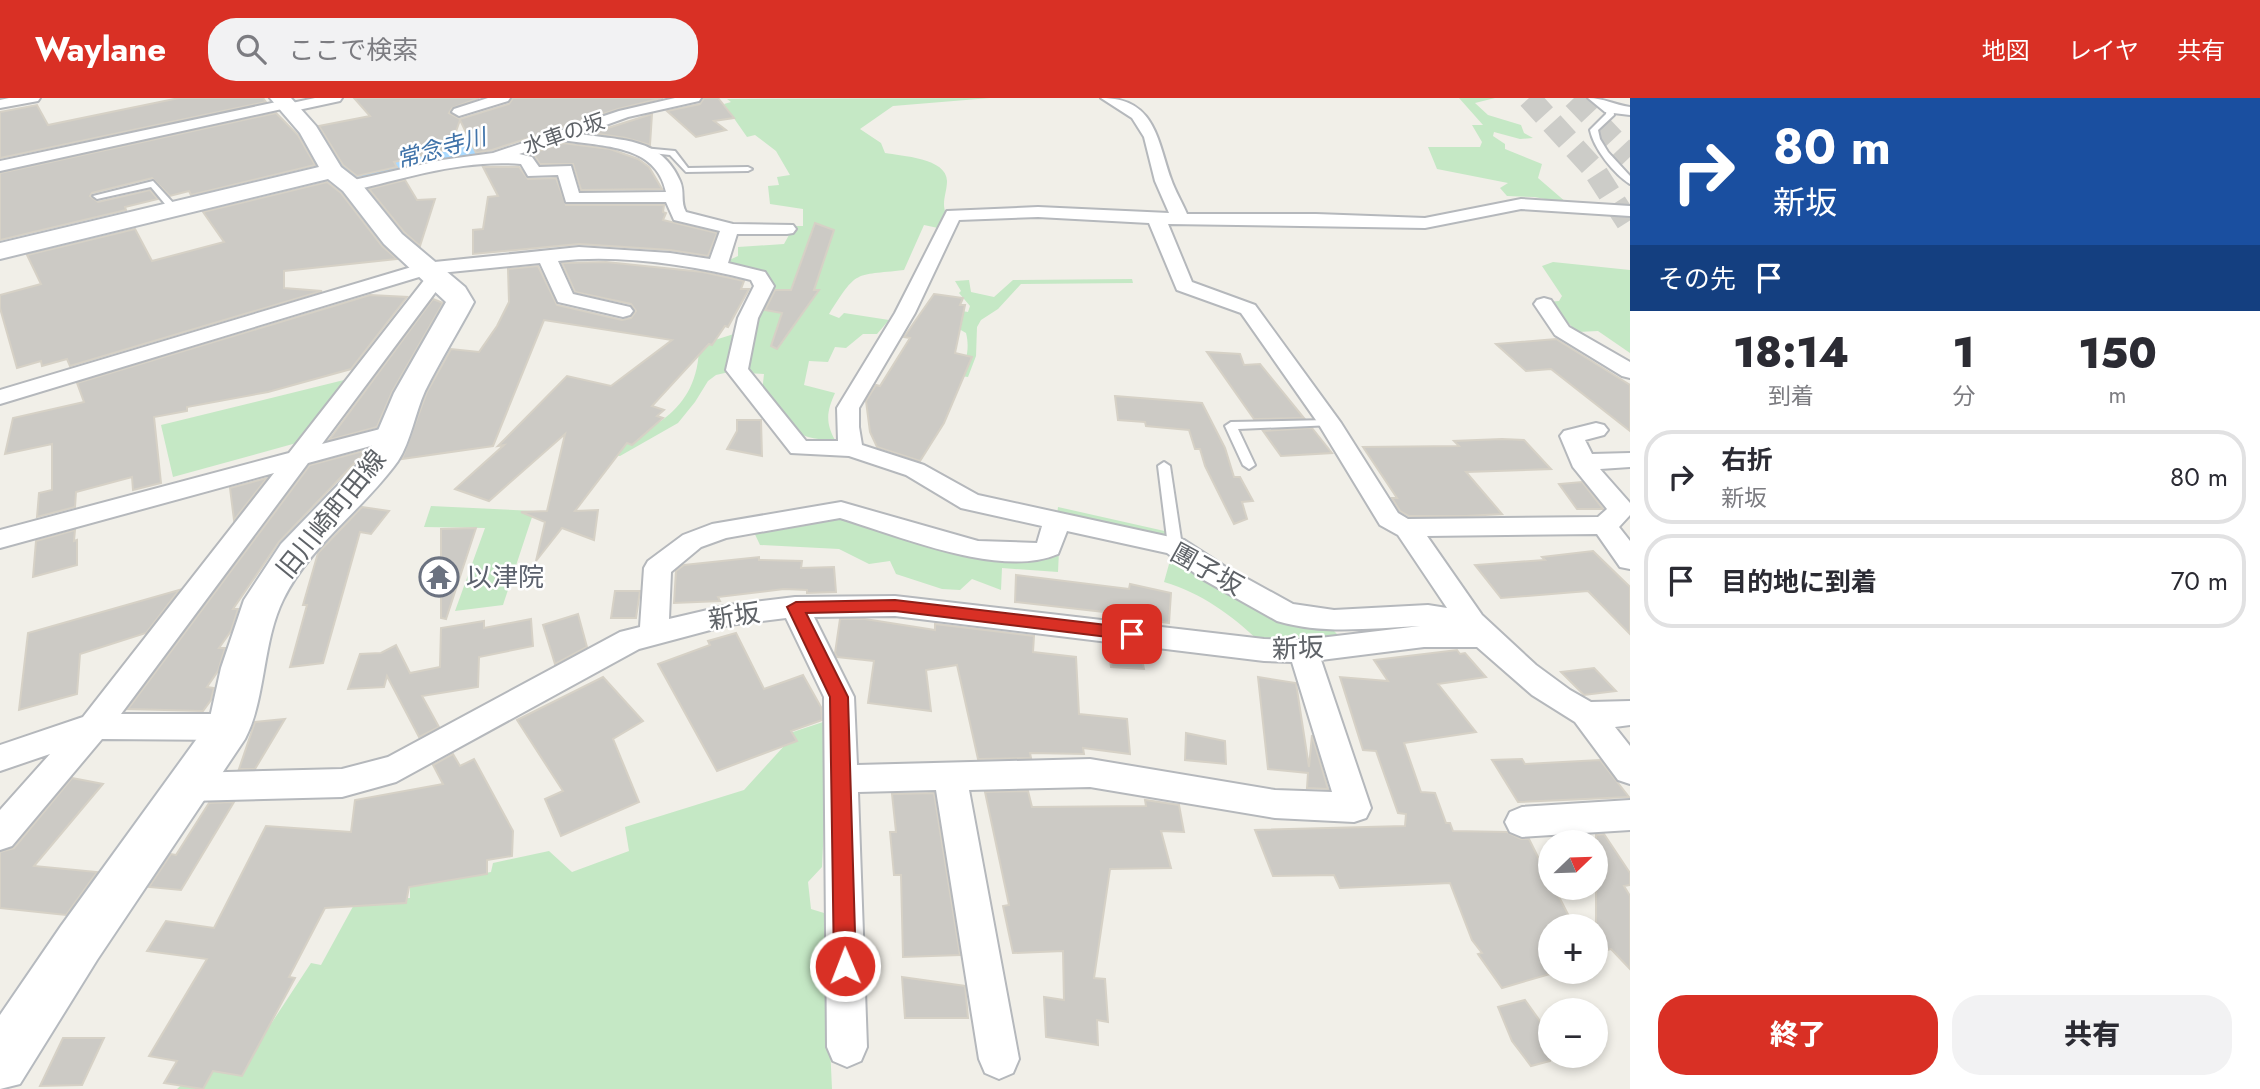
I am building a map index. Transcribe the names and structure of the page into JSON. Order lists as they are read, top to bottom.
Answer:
{
  "streets": {
    "main road": ["旧川崎町田線"],
    "street": ["水車の坂", "團子坂", "新坂"]
  },
  "crossings": [
    ["水車の坂", "旧川崎町田線"],
    ["旧川崎町田線", "新坂"],
    ["團子坂", "新坂"]
  ],
  "water": ["常念寺川"],
  "places": {
    "temple": ["以津院"]
  },
  "north": "top right",
  "page": {
    "header": "Waylane",
    "search": "ここで検索",
    "nav": ["地図", "レイヤ", "共有"],
    "turn": ["80 m", "新坂"],
    "then": "その先",
    "eta": [
      "18:14",
      "到着",
      "1",
      "分",
      "150",
      "m"
    ],
    "list": [
      {
        "name": "右折",
        "note": "新坂",
        "value": "80 m"
      },
      {
        "name": "目的地に到着",
        "value": "70 m"
      }
    ],
    "map_buttons": ["+", "−"],
    "buttons": ["終了", "共有"]
  }
}
